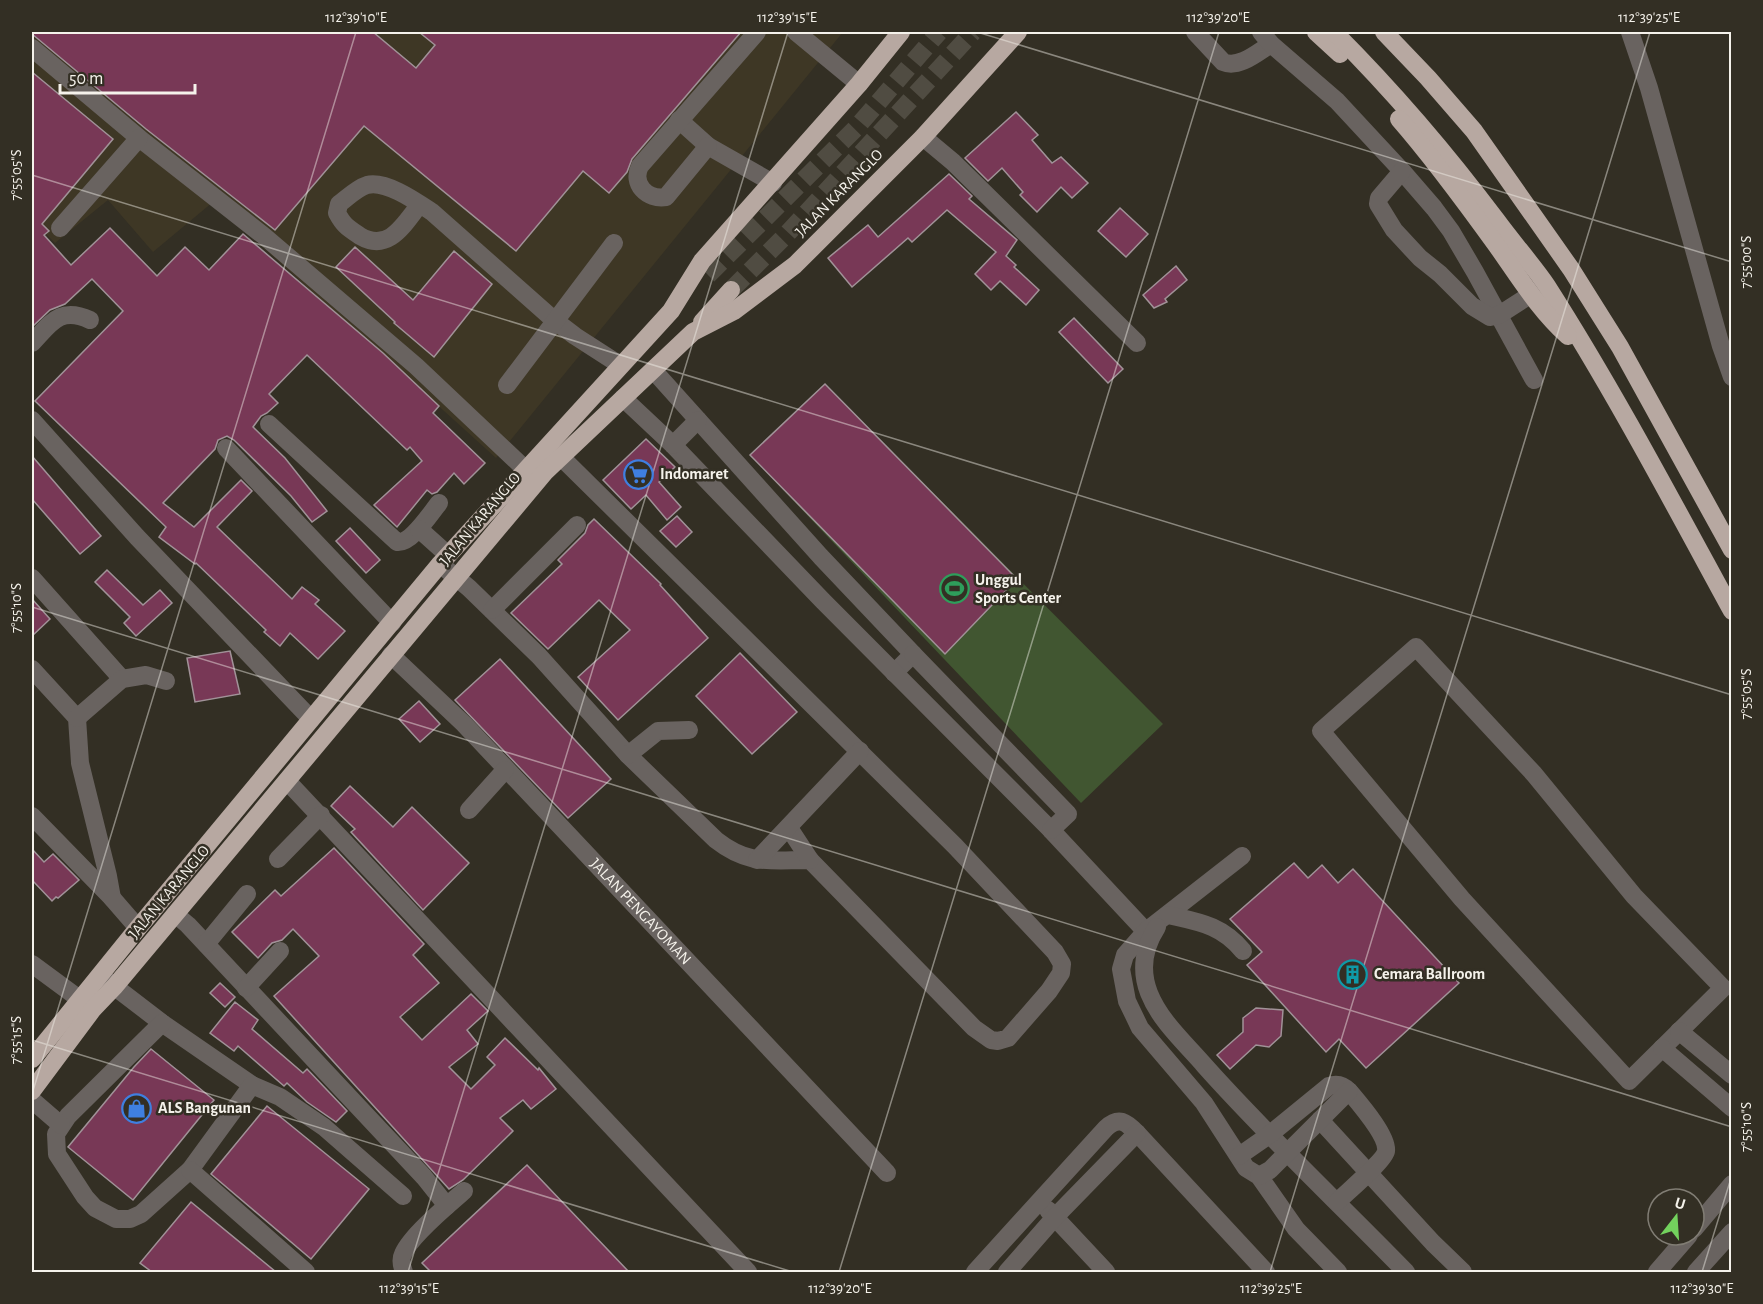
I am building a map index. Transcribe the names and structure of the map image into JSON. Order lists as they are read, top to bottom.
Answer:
{
  "streets": {
    "highway": ["JALAN KARANGLO"],
    "street": ["JALAN PENGAYOMAN"]
  },
  "crossings": [
    ["JALAN KARANGLO", "JALAN PENGAYOMAN"]
  ],
  "places": {
    "supermarket": ["Indomaret"],
    "sports": ["Unggul Sports Center"],
    "building": ["Cemara Ballroom"],
    "shop": ["ALS Bangunan"]
  },
  "scale_bar": "50 m",
  "north": "top",
  "coordinates": [
    "112°39'10\"E",
    "112°39'15\"E",
    "112°39'20\"E",
    "112°39'25\"E",
    "7°55'05\"S",
    "7°55'00\"S",
    "7°55'10\"S",
    "7°55'15\"S",
    "112°39'30\"E"
  ]
}
